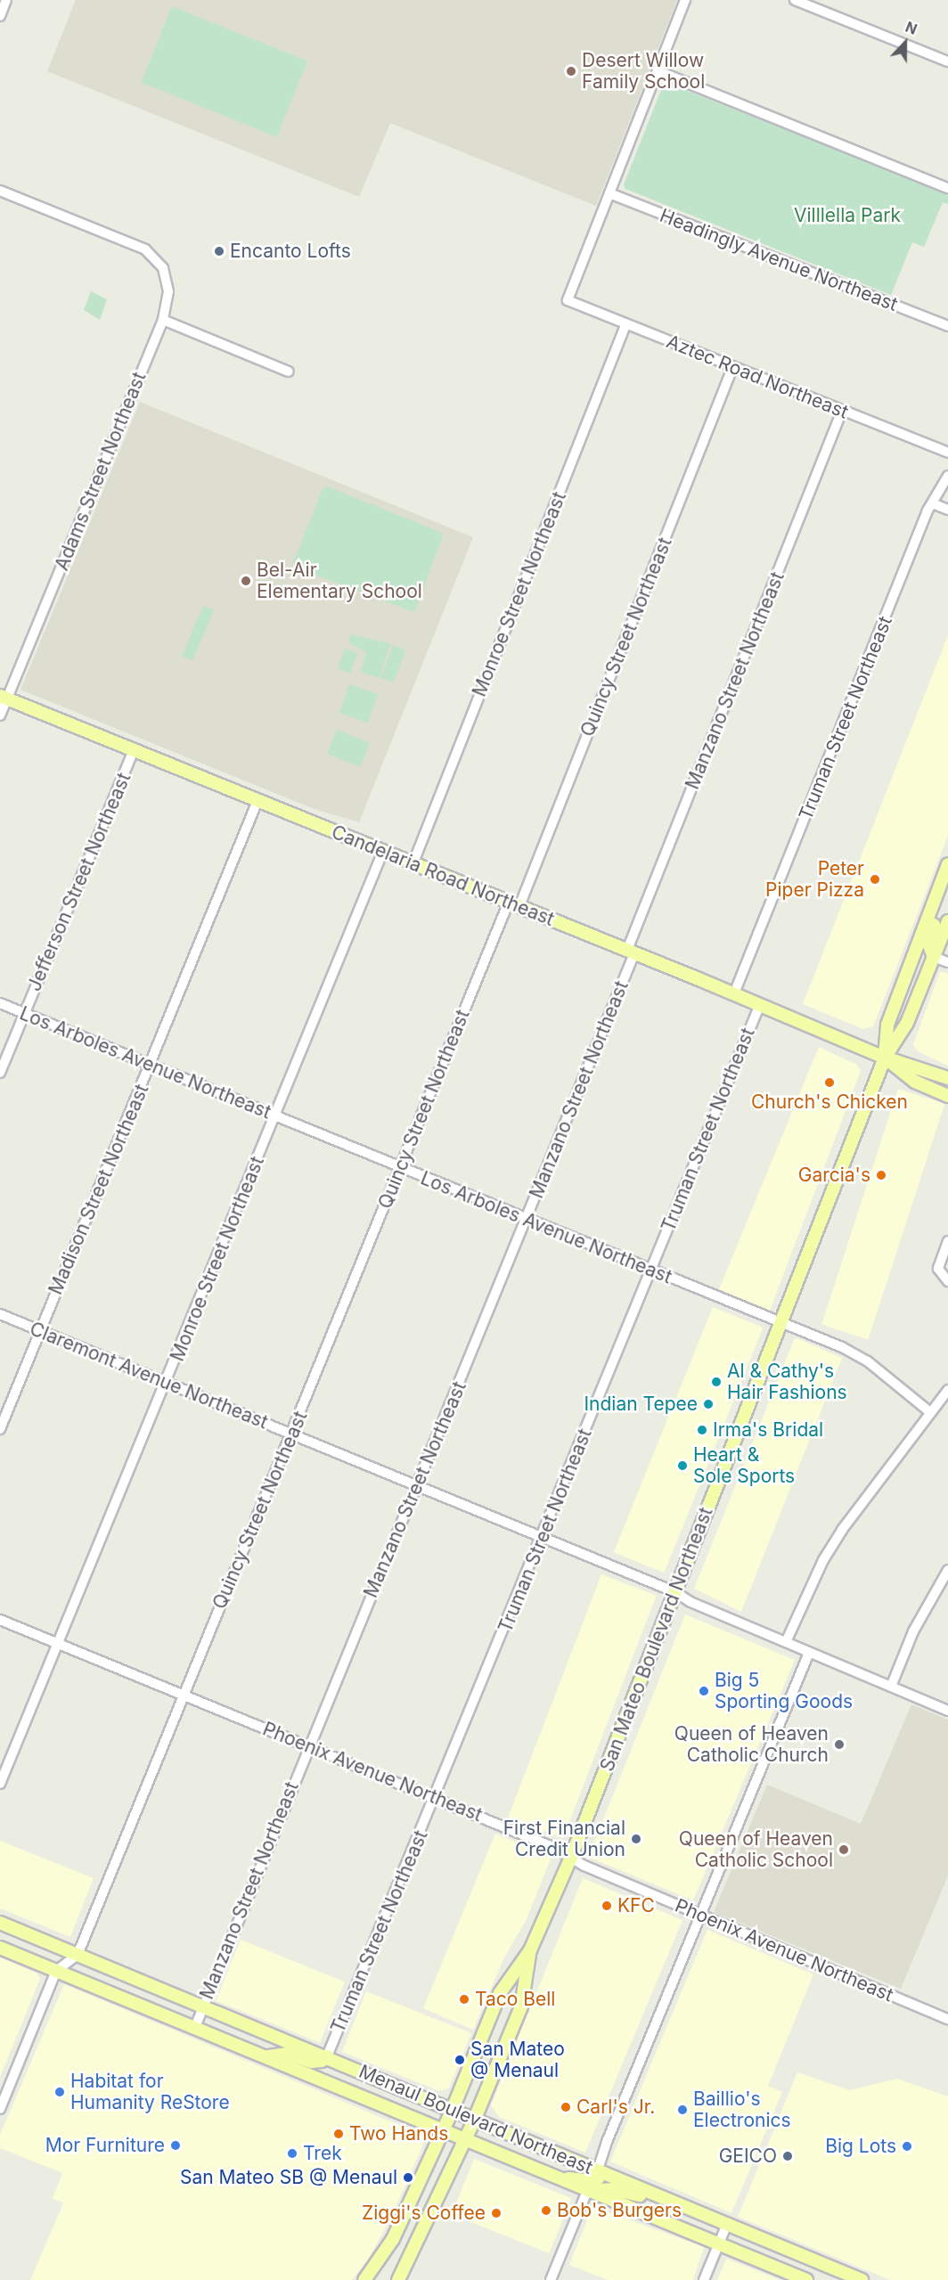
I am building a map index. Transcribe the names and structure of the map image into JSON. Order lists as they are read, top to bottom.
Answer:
{
  "streets": {
    "main road": ["Candelaria Road Northeast", "San Mateo Boulevard Northeast", "Menaul Boulevard Northeast"],
    "street": [
      "Headingly Avenue Northeast",
      "Aztec Road Northeast",
      "Adams Street Northeast",
      "Monroe Street Northeast",
      "Quincy Street Northeast",
      "Manzano Street Northeast",
      "Truman Street Northeast",
      "Jefferson Street Northeast",
      "Los Arboles Avenue Northeast",
      "Madison Street Northeast",
      "Claremont Avenue Northeast",
      "Phoenix Avenue Northeast"
    ]
  },
  "crossings": [
    ["Headingly Avenue Northeast", "Aztec Road Northeast"],
    ["Aztec Road Northeast", "Monroe Street Northeast"],
    ["Aztec Road Northeast", "Quincy Street Northeast"],
    ["Aztec Road Northeast", "Manzano Street Northeast"],
    ["Adams Street Northeast", "Candelaria Road Northeast"],
    ["Monroe Street Northeast", "Candelaria Road Northeast"],
    ["Monroe Street Northeast", "Los Arboles Avenue Northeast"],
    ["Monroe Street Northeast", "Claremont Avenue Northeast"],
    ["Monroe Street Northeast", "Phoenix Avenue Northeast"],
    ["Quincy Street Northeast", "Candelaria Road Northeast"],
    ["Quincy Street Northeast", "Los Arboles Avenue Northeast"],
    ["Quincy Street Northeast", "Claremont Avenue Northeast"],
    ["Quincy Street Northeast", "Phoenix Avenue Northeast"],
    ["Quincy Street Northeast", "Menaul Boulevard Northeast"],
    ["Manzano Street Northeast", "Candelaria Road Northeast"],
    ["Manzano Street Northeast", "Los Arboles Avenue Northeast"],
    ["Manzano Street Northeast", "Claremont Avenue Northeast"],
    ["Manzano Street Northeast", "Phoenix Avenue Northeast"],
    ["Manzano Street Northeast", "Menaul Boulevard Northeast"],
    ["Truman Street Northeast", "Candelaria Road Northeast"],
    ["Truman Street Northeast", "Los Arboles Avenue Northeast"],
    ["Truman Street Northeast", "Claremont Avenue Northeast"],
    ["Truman Street Northeast", "Phoenix Avenue Northeast"],
    ["Truman Street Northeast", "Menaul Boulevard Northeast"],
    ["Candelaria Road Northeast", "Jefferson Street Northeast"],
    ["Candelaria Road Northeast", "Madison Street Northeast"],
    ["Candelaria Road Northeast", "San Mateo Boulevard Northeast"],
    ["Jefferson Street Northeast", "Los Arboles Avenue Northeast"],
    ["Los Arboles Avenue Northeast", "Madison Street Northeast"],
    ["Los Arboles Avenue Northeast", "San Mateo Boulevard Northeast"],
    ["Madison Street Northeast", "Claremont Avenue Northeast"],
    ["Claremont Avenue Northeast", "San Mateo Boulevard Northeast"],
    ["San Mateo Boulevard Northeast", "Phoenix Avenue Northeast"],
    ["San Mateo Boulevard Northeast", "Menaul Boulevard Northeast"]
  ],
  "parks": ["Villlella Park"],
  "places": [
    "Desert Willow Family School",
    "Encanto Lofts",
    "Bel-Air Elementary School",
    "Peter Piper Pizza",
    "Church's Chicken",
    "Garcia's",
    "Al & Cathy's Hair Fashions",
    "Indian Tepee",
    "Irma's Bridal",
    "Heart & Sole Sports",
    "Big 5 Sporting Goods",
    "Queen of Heaven Catholic Church",
    "First Financial Credit Union",
    "Queen of Heaven Catholic School",
    "KFC",
    "Taco Bell",
    "San Mateo @ Menaul",
    "Habitat for Humanity ReStore",
    "Carl's Jr.",
    "Baillio's Electronics",
    "Two Hands",
    "Mor Furniture",
    "Big Lots",
    "Trek",
    "GEICO",
    "San Mateo SB @ Menaul",
    "Bob's Burgers",
    "Ziggi's Coffee"
  ],
  "north": "top"
}
